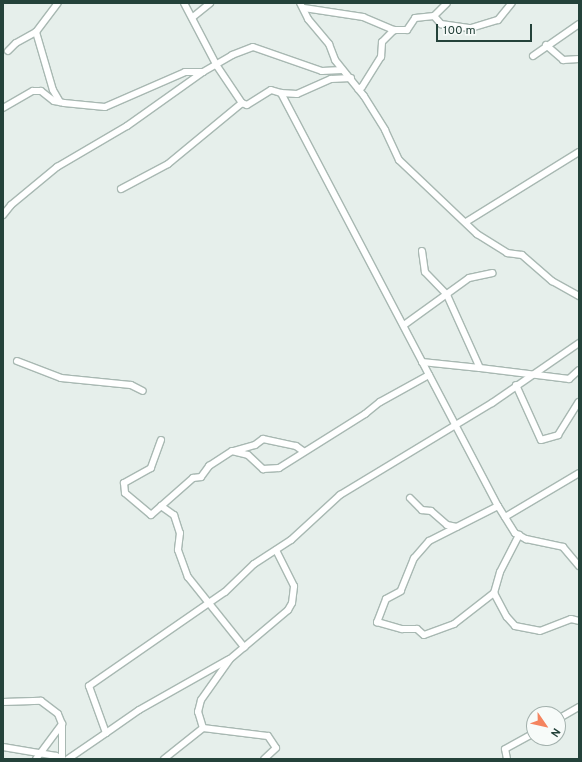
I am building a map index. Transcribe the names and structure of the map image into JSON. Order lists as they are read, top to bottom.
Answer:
{
  "scale_bar": "100 m",
  "north": "bottom right"
}
